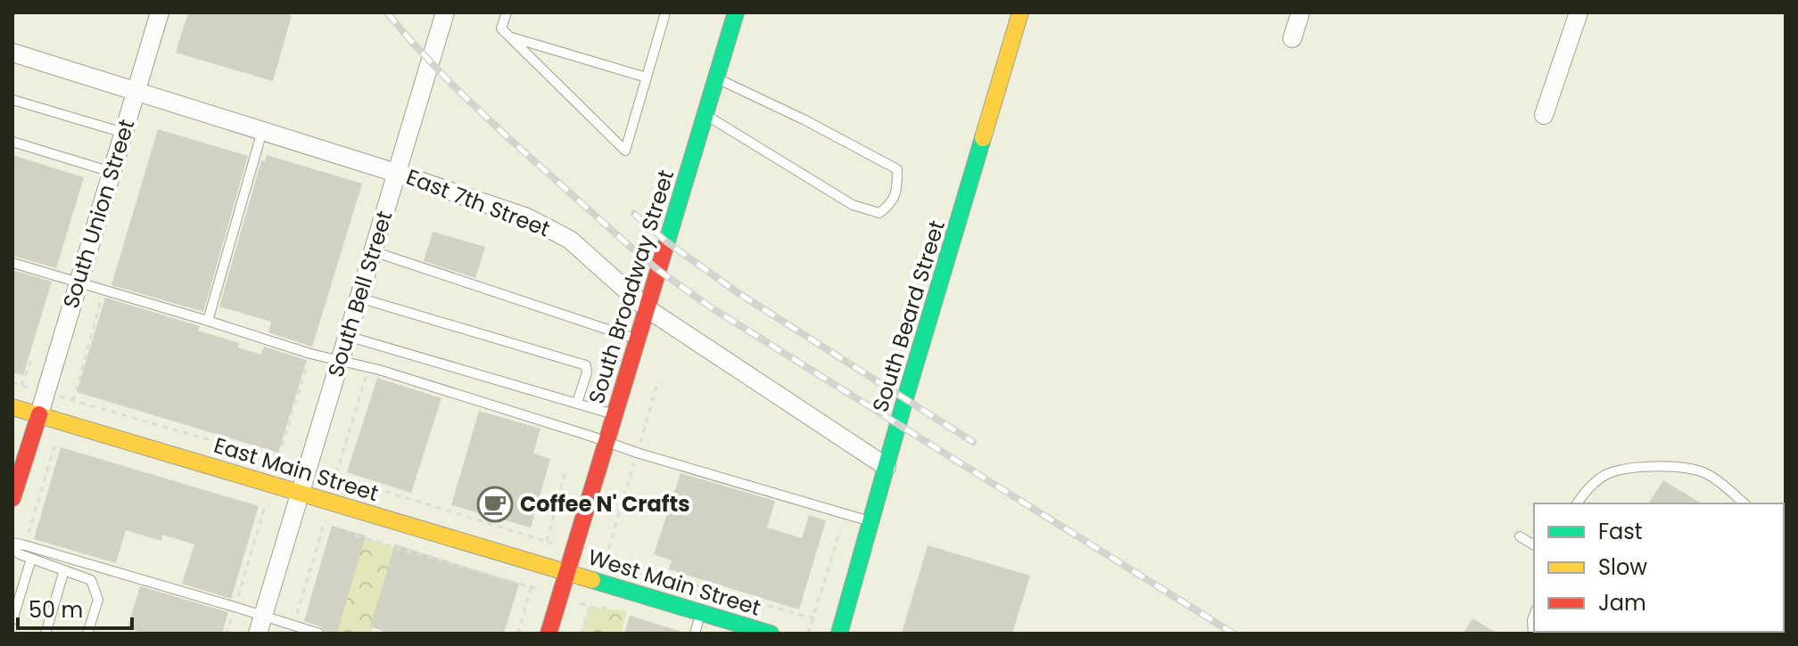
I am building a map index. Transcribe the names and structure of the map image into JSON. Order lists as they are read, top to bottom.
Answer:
{
  "streets": {
    "street": [
      "East 7th Street",
      "South Union Street",
      "South Broadway Street",
      "South Bell Street",
      "South Beard Street",
      "East Main Street",
      "West Main Street"
    ]
  },
  "crossings": [
    ["East 7th Street", "South Union Street"],
    ["East 7th Street", "South Broadway Street"],
    ["East 7th Street", "South Bell Street"],
    ["East 7th Street", "South Beard Street"],
    ["South Union Street", "East Main Street"],
    ["South Broadway Street", "East Main Street"],
    ["South Broadway Street", "West Main Street"],
    ["South Bell Street", "East Main Street"],
    ["East Main Street", "West Main Street"]
  ],
  "places": {
    "cafe": ["Coffee N' Crafts"]
  },
  "legend": ["Fast", "Slow", "Jam"],
  "scale_bar": "50 m"
}
